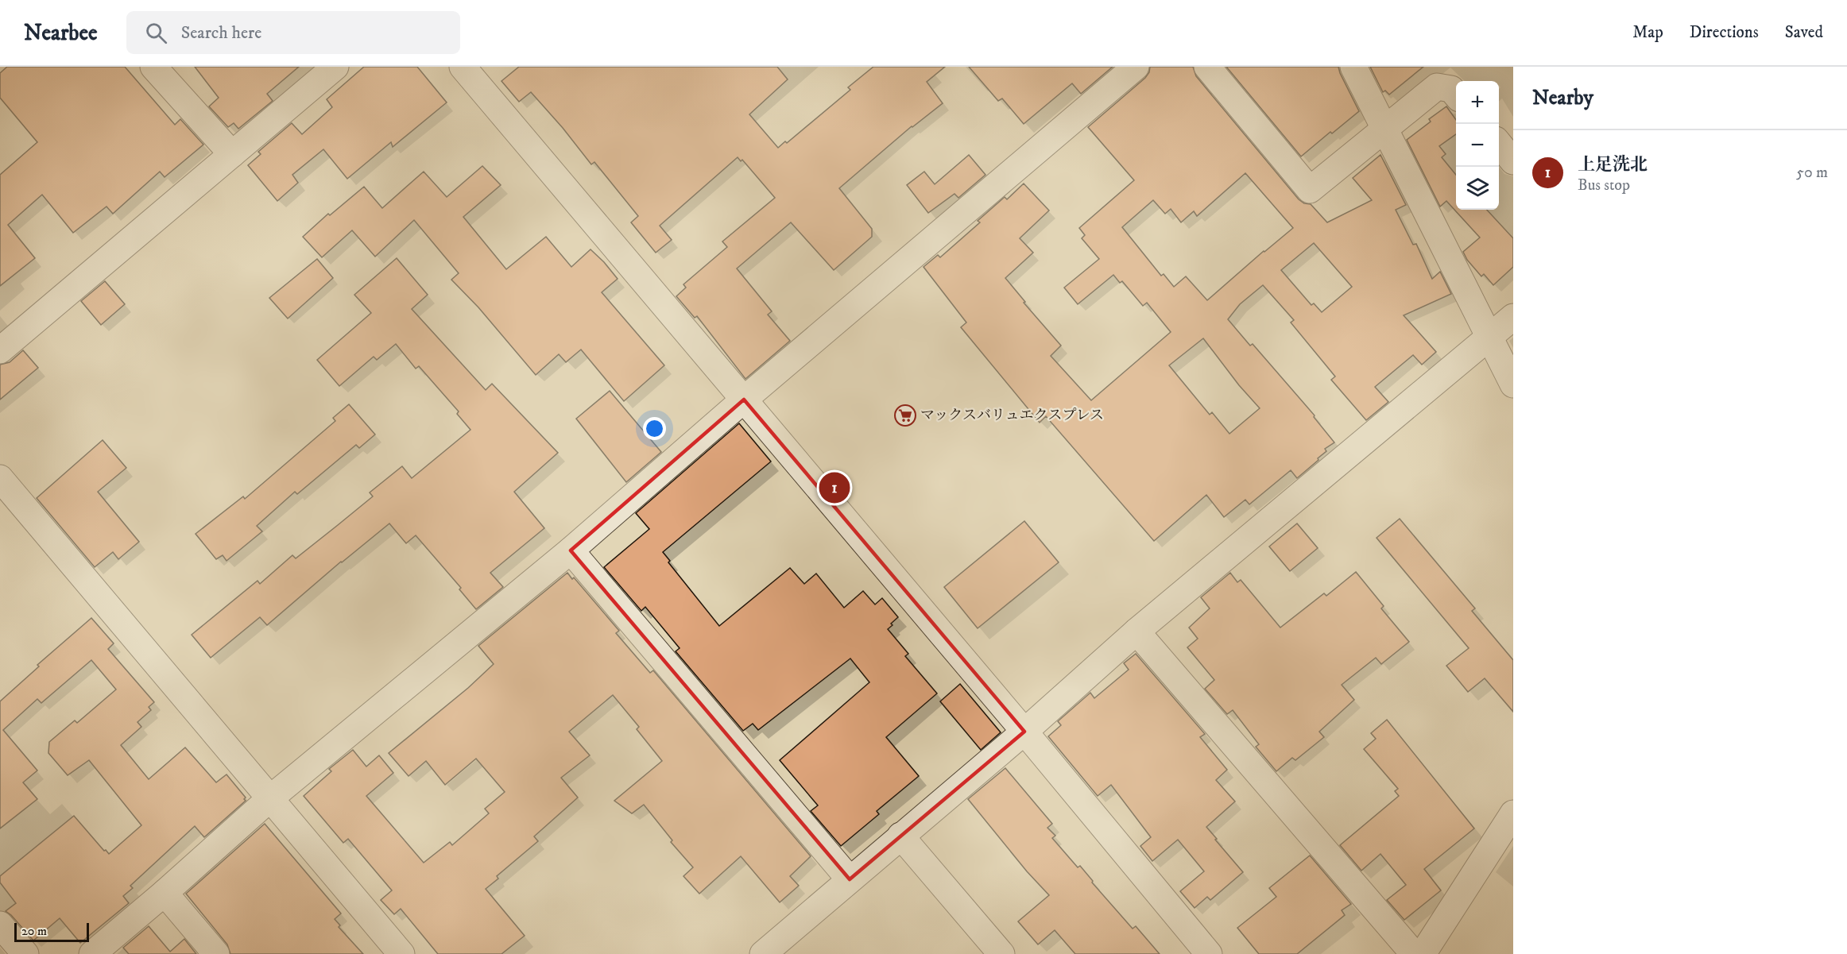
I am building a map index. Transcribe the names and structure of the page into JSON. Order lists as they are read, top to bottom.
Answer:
{
  "places": {
    "supermarket": ["マックスバリュエクスプレス"]
  },
  "scale_bar": "20 m",
  "page": {
    "header": "Nearbee",
    "search": "Search here",
    "nav": ["Map", "Directions", "Saved"],
    "heading": "Nearby",
    "map_buttons": ["+", "−"],
    "list": [
      {
        "mark": "1",
        "name": "上足洗北",
        "note": "Bus stop",
        "value": "50 m"
      }
    ],
    "pins": "1",
    "scale": "20 m"
  }
}
